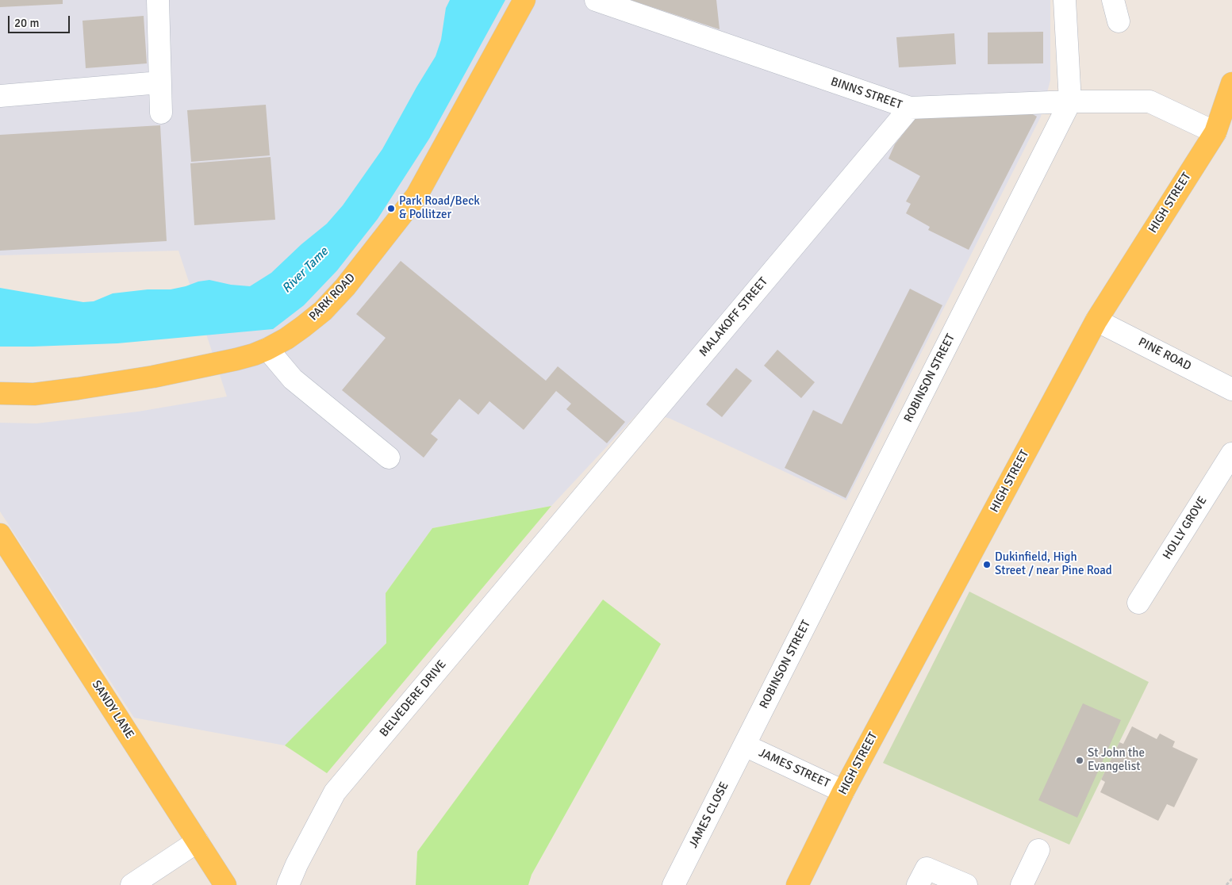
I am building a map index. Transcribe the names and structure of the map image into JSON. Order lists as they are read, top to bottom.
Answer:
{
  "streets": {
    "main road": ["HIGH STREET", "PARK ROAD", "SANDY LANE"],
    "street": [
      "BINNS STREET",
      "MALAKOFF STREET",
      "PINE ROAD",
      "ROBINSON STREET",
      "HOLLY GROVE",
      "BELVEDERE DRIVE",
      "JAMES STREET",
      "JAMES CLOSE"
    ]
  },
  "crossings": [
    ["BINNS STREET", "HIGH STREET"],
    ["BINNS STREET", "MALAKOFF STREET"],
    ["BINNS STREET", "ROBINSON STREET"],
    ["HIGH STREET", "PINE ROAD"],
    ["HIGH STREET", "JAMES STREET"],
    ["MALAKOFF STREET", "BELVEDERE DRIVE"],
    ["ROBINSON STREET", "JAMES STREET"],
    ["ROBINSON STREET", "JAMES CLOSE"],
    ["JAMES STREET", "JAMES CLOSE"]
  ],
  "water": ["River Tame"],
  "places": ["Park Road/Beck & Pollitzer", "Dukinfield, High Street / near Pine Road", "St John the Evangelist"],
  "scale_bar": "20 m"
}
